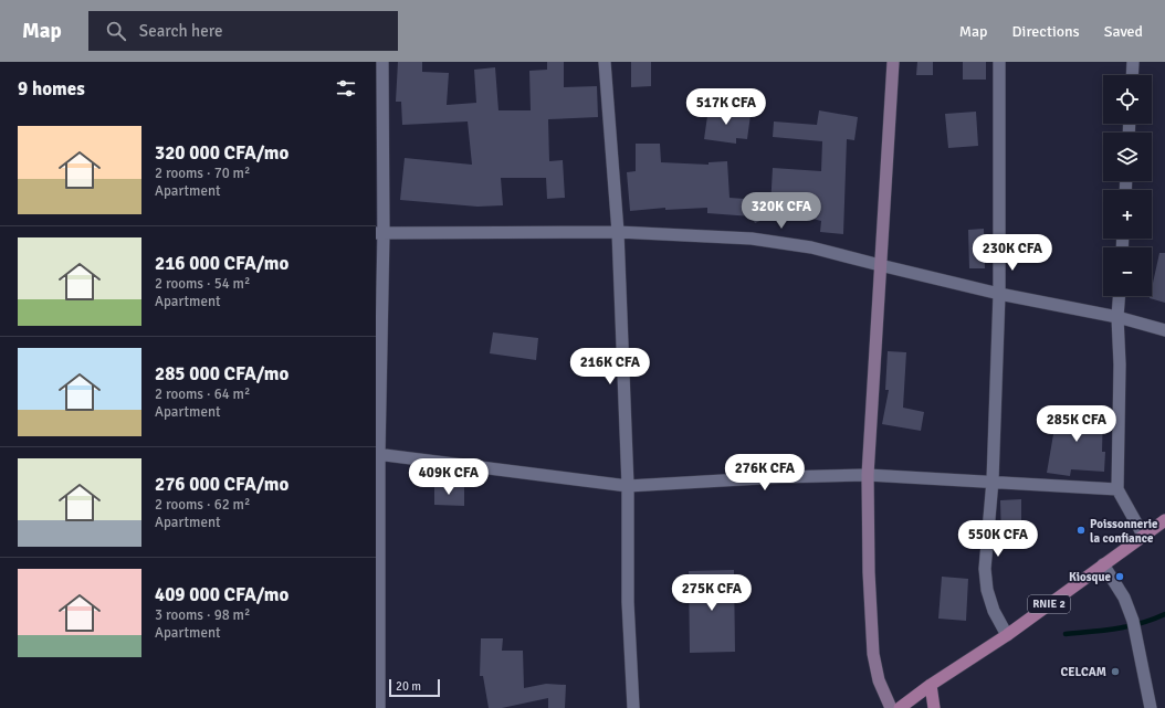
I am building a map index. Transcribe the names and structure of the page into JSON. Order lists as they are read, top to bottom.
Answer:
{
  "streets": {
    "main road": ["RNIE 2"]
  },
  "places": ["Poissonnerie la confiance", "Kiosque", "CELCAM"],
  "scale_bar": "20 m",
  "page": {
    "header": "Map",
    "search": "Search here",
    "nav": ["Map", "Directions", "Saved"],
    "heading": "9 homes",
    "map_buttons": ["+", "−"],
    "price": [
      "517K CFA",
      "320K CFA",
      "230K CFA",
      "216K CFA",
      "285K CFA",
      "276K CFA",
      "409K CFA",
      "550K CFA",
      "275K CFA"
    ],
    "list": [
      {
        "name": "320 000 CFA/mo",
        "note": "2 rooms · 70 m² · Apartment"
      },
      {
        "name": "216 000 CFA/mo",
        "note": "2 rooms · 54 m² · Apartment"
      },
      {
        "name": "285 000 CFA/mo",
        "note": "2 rooms · 64 m² · Apartment"
      },
      {
        "name": "276 000 CFA/mo",
        "note": "2 rooms · 62 m² · Apartment"
      },
      {
        "name": "409 000 CFA/mo",
        "note": "3 rooms · 98 m² · Apartment"
      }
    ],
    "scale": "20 m"
  }
}
